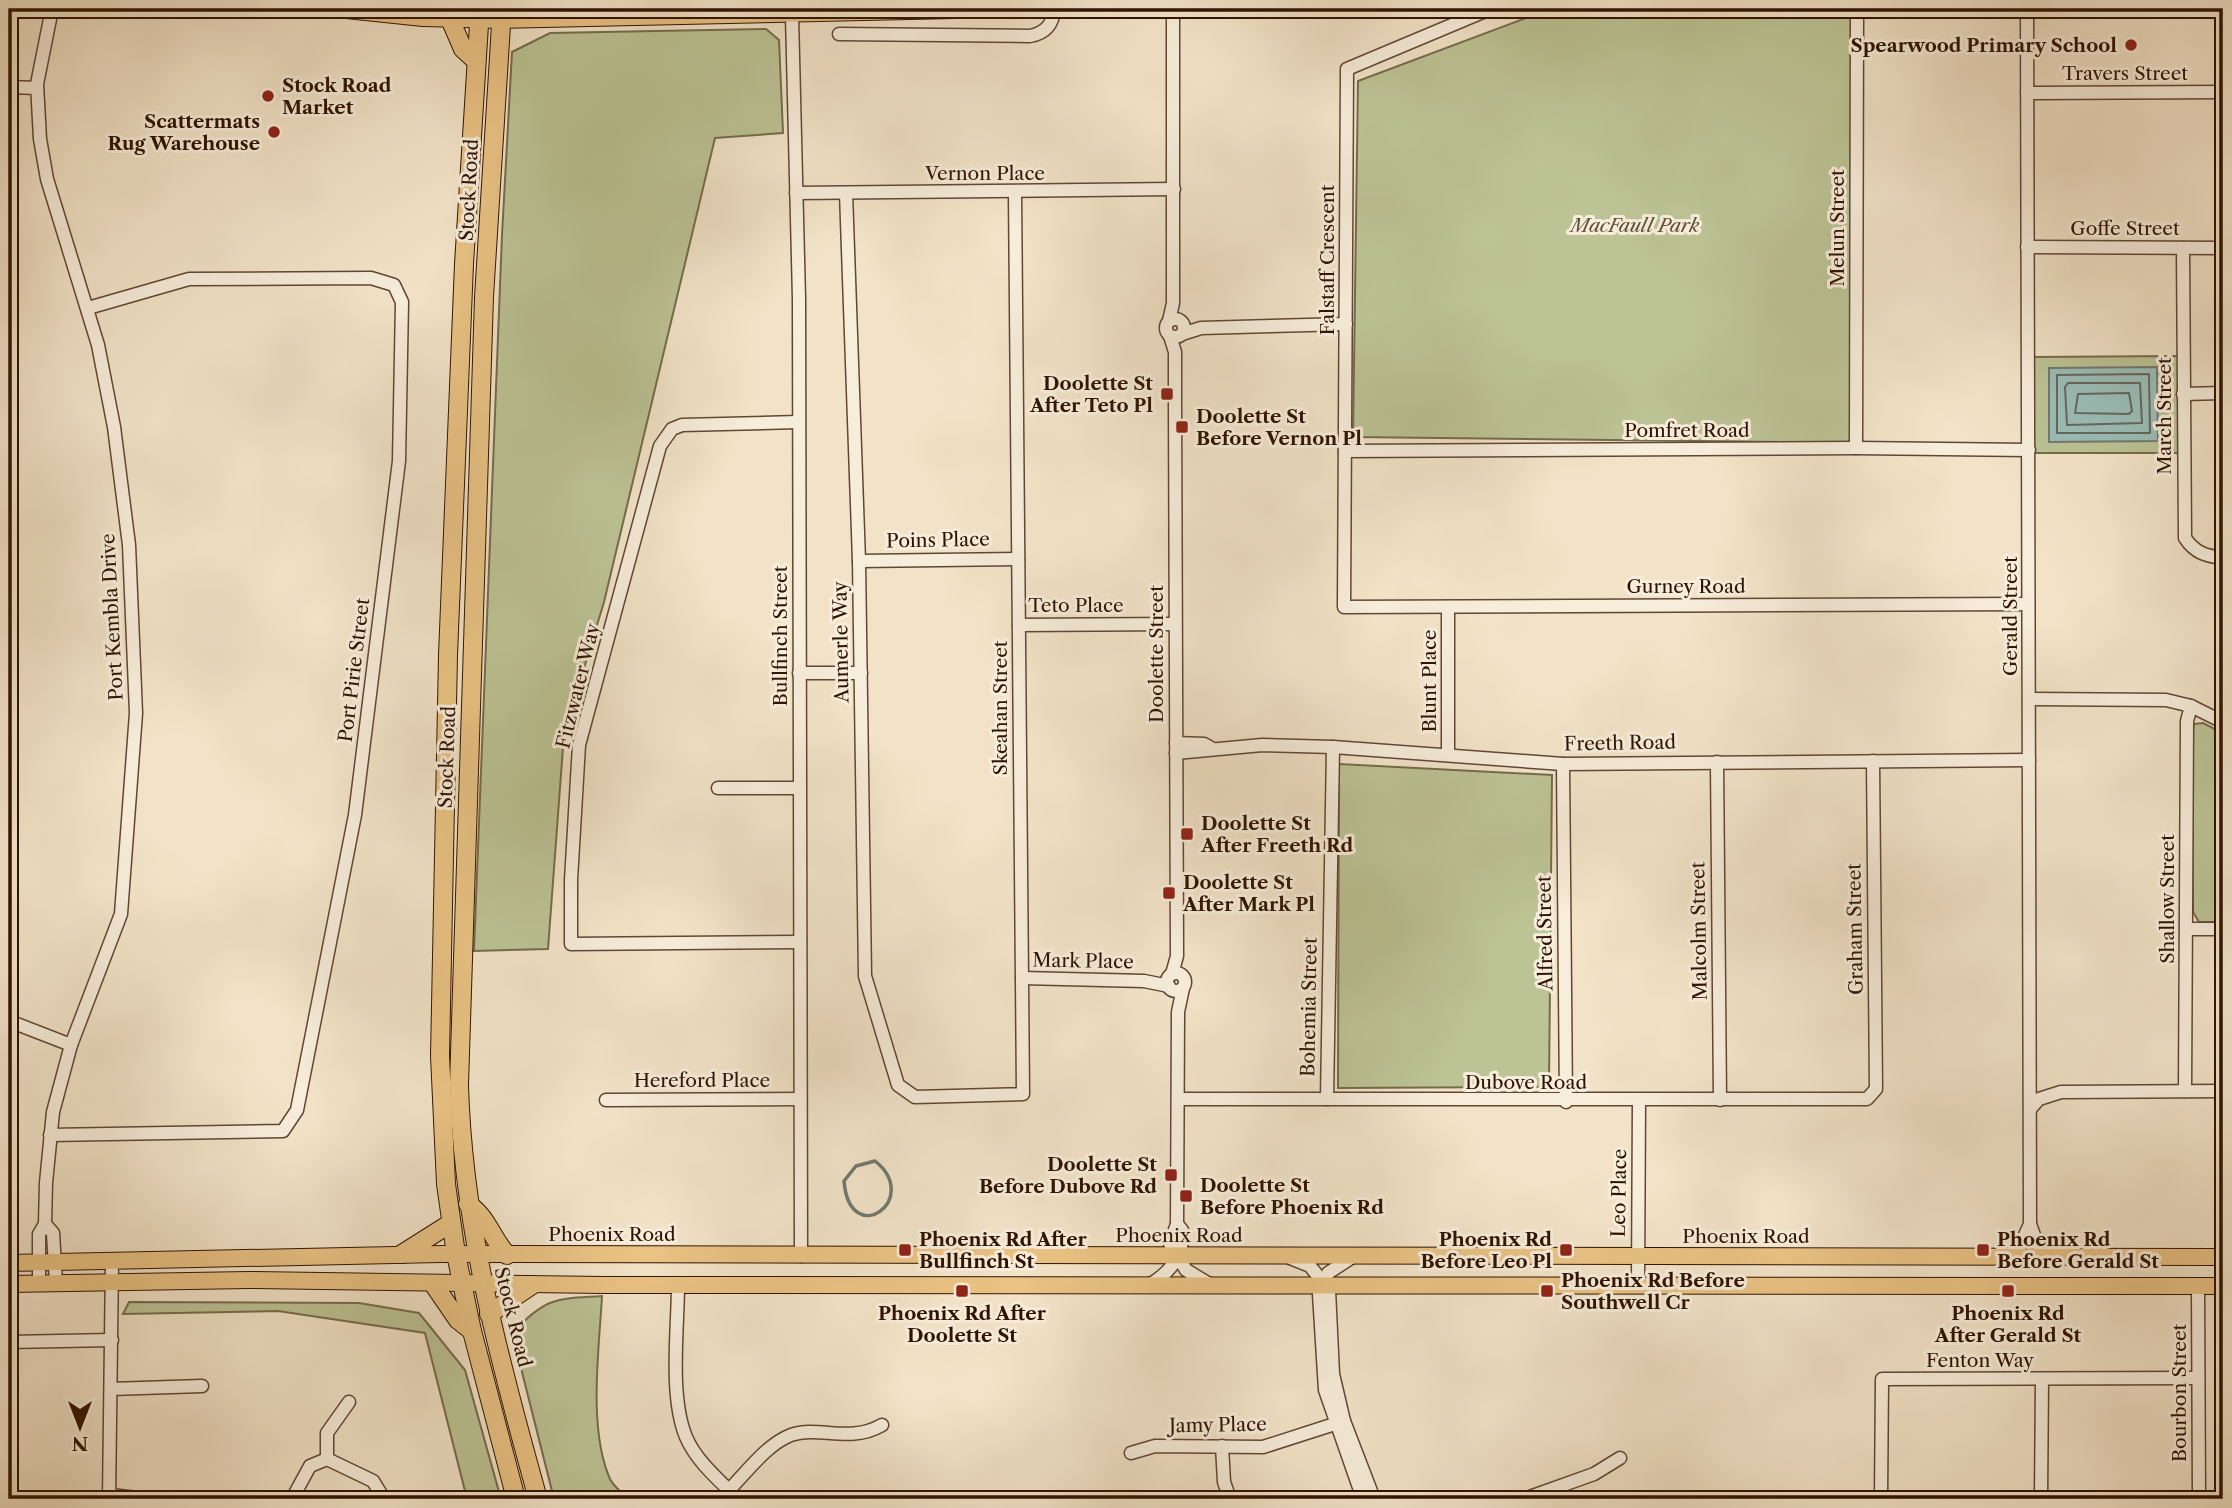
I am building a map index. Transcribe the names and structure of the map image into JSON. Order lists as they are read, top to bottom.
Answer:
{
  "streets": {
    "highway": ["Stock Road"],
    "main road": ["Phoenix Road"],
    "street": [
      "Travers Street",
      "Vernon Place",
      "Melun Street",
      "Goffe Street",
      "Falstaff Crescent",
      "March Street",
      "Pomfret Road",
      "Poins Place",
      "Gurney Road",
      "Teto Place",
      "Gerald Street",
      "Port Kembla Drive",
      "Bullfinch Street",
      "Aumerle Way",
      "Doolette Street",
      "Port Pirie Street",
      "Blunt Place",
      "Fitzwater Way",
      "Skeahan Street",
      "Freeth Road",
      "Shallow Street",
      "Graham Street",
      "Malcolm Street",
      "Alfred Street",
      "Mark Place",
      "Bohemia Street",
      "Hereford Place",
      "Dubove Road",
      "Leo Place",
      "Fenton Way",
      "Bourbon Street",
      "Jamy Place"
    ]
  },
  "crossings": [
    ["Travers Street", "Gerald Street"],
    ["Vernon Place", "Bullfinch Street"],
    ["Vernon Place", "Aumerle Way"],
    ["Vernon Place", "Doolette Street"],
    ["Vernon Place", "Skeahan Street"],
    ["Stock Road", "Phoenix Road"],
    ["Melun Street", "Pomfret Road"],
    ["Goffe Street", "March Street"],
    ["Goffe Street", "Gerald Street"],
    ["Falstaff Crescent", "Pomfret Road"],
    ["Falstaff Crescent", "Gurney Road"],
    ["Pomfret Road", "Gerald Street"],
    ["Poins Place", "Aumerle Way"],
    ["Poins Place", "Skeahan Street"],
    ["Gurney Road", "Gerald Street"],
    ["Gurney Road", "Blunt Place"],
    ["Teto Place", "Doolette Street"],
    ["Teto Place", "Skeahan Street"],
    ["Gerald Street", "Freeth Road"],
    ["Port Kembla Drive", "Port Pirie Street"],
    ["Port Kembla Drive", "Phoenix Road"],
    ["Bullfinch Street", "Fitzwater Way"],
    ["Bullfinch Street", "Hereford Place"],
    ["Bullfinch Street", "Phoenix Road"],
    ["Aumerle Way", "Skeahan Street"],
    ["Doolette Street", "Freeth Road"],
    ["Doolette Street", "Mark Place"],
    ["Doolette Street", "Dubove Road"],
    ["Doolette Street", "Phoenix Road"],
    ["Blunt Place", "Freeth Road"],
    ["Skeahan Street", "Mark Place"],
    ["Freeth Road", "Graham Street"],
    ["Freeth Road", "Malcolm Street"],
    ["Freeth Road", "Alfred Street"],
    ["Freeth Road", "Bohemia Street"],
    ["Graham Street", "Dubove Road"],
    ["Malcolm Street", "Dubove Road"],
    ["Alfred Street", "Dubove Road"],
    ["Bohemia Street", "Dubove Road"],
    ["Dubove Road", "Leo Place"],
    ["Leo Place", "Phoenix Road"],
    ["Fenton Way", "Bourbon Street"]
  ],
  "parks": ["MacFaull Park"],
  "places": {
    "other": ["Spearwood Primary School", "Stock Road Market", "Scattermats Rug Warehouse"],
    "transit": [
      "Doolette St After Teto Pl",
      "Doolette St Before Vernon Pl",
      "Doolette St After Freeth Rd",
      "Doolette St After Mark Pl",
      "Doolette St Before Dubove Rd",
      "Doolette St Before Phoenix Rd",
      "Phoenix Rd After Bullfinch St",
      "Phoenix Rd Before Leo Pl",
      "Phoenix Rd Before Gerald St",
      "Phoenix Rd After Doolette St",
      "Phoenix Rd Before Southwell Cr",
      "Phoenix Rd After Gerald St"
    ]
  },
  "north": "bottom"
}
